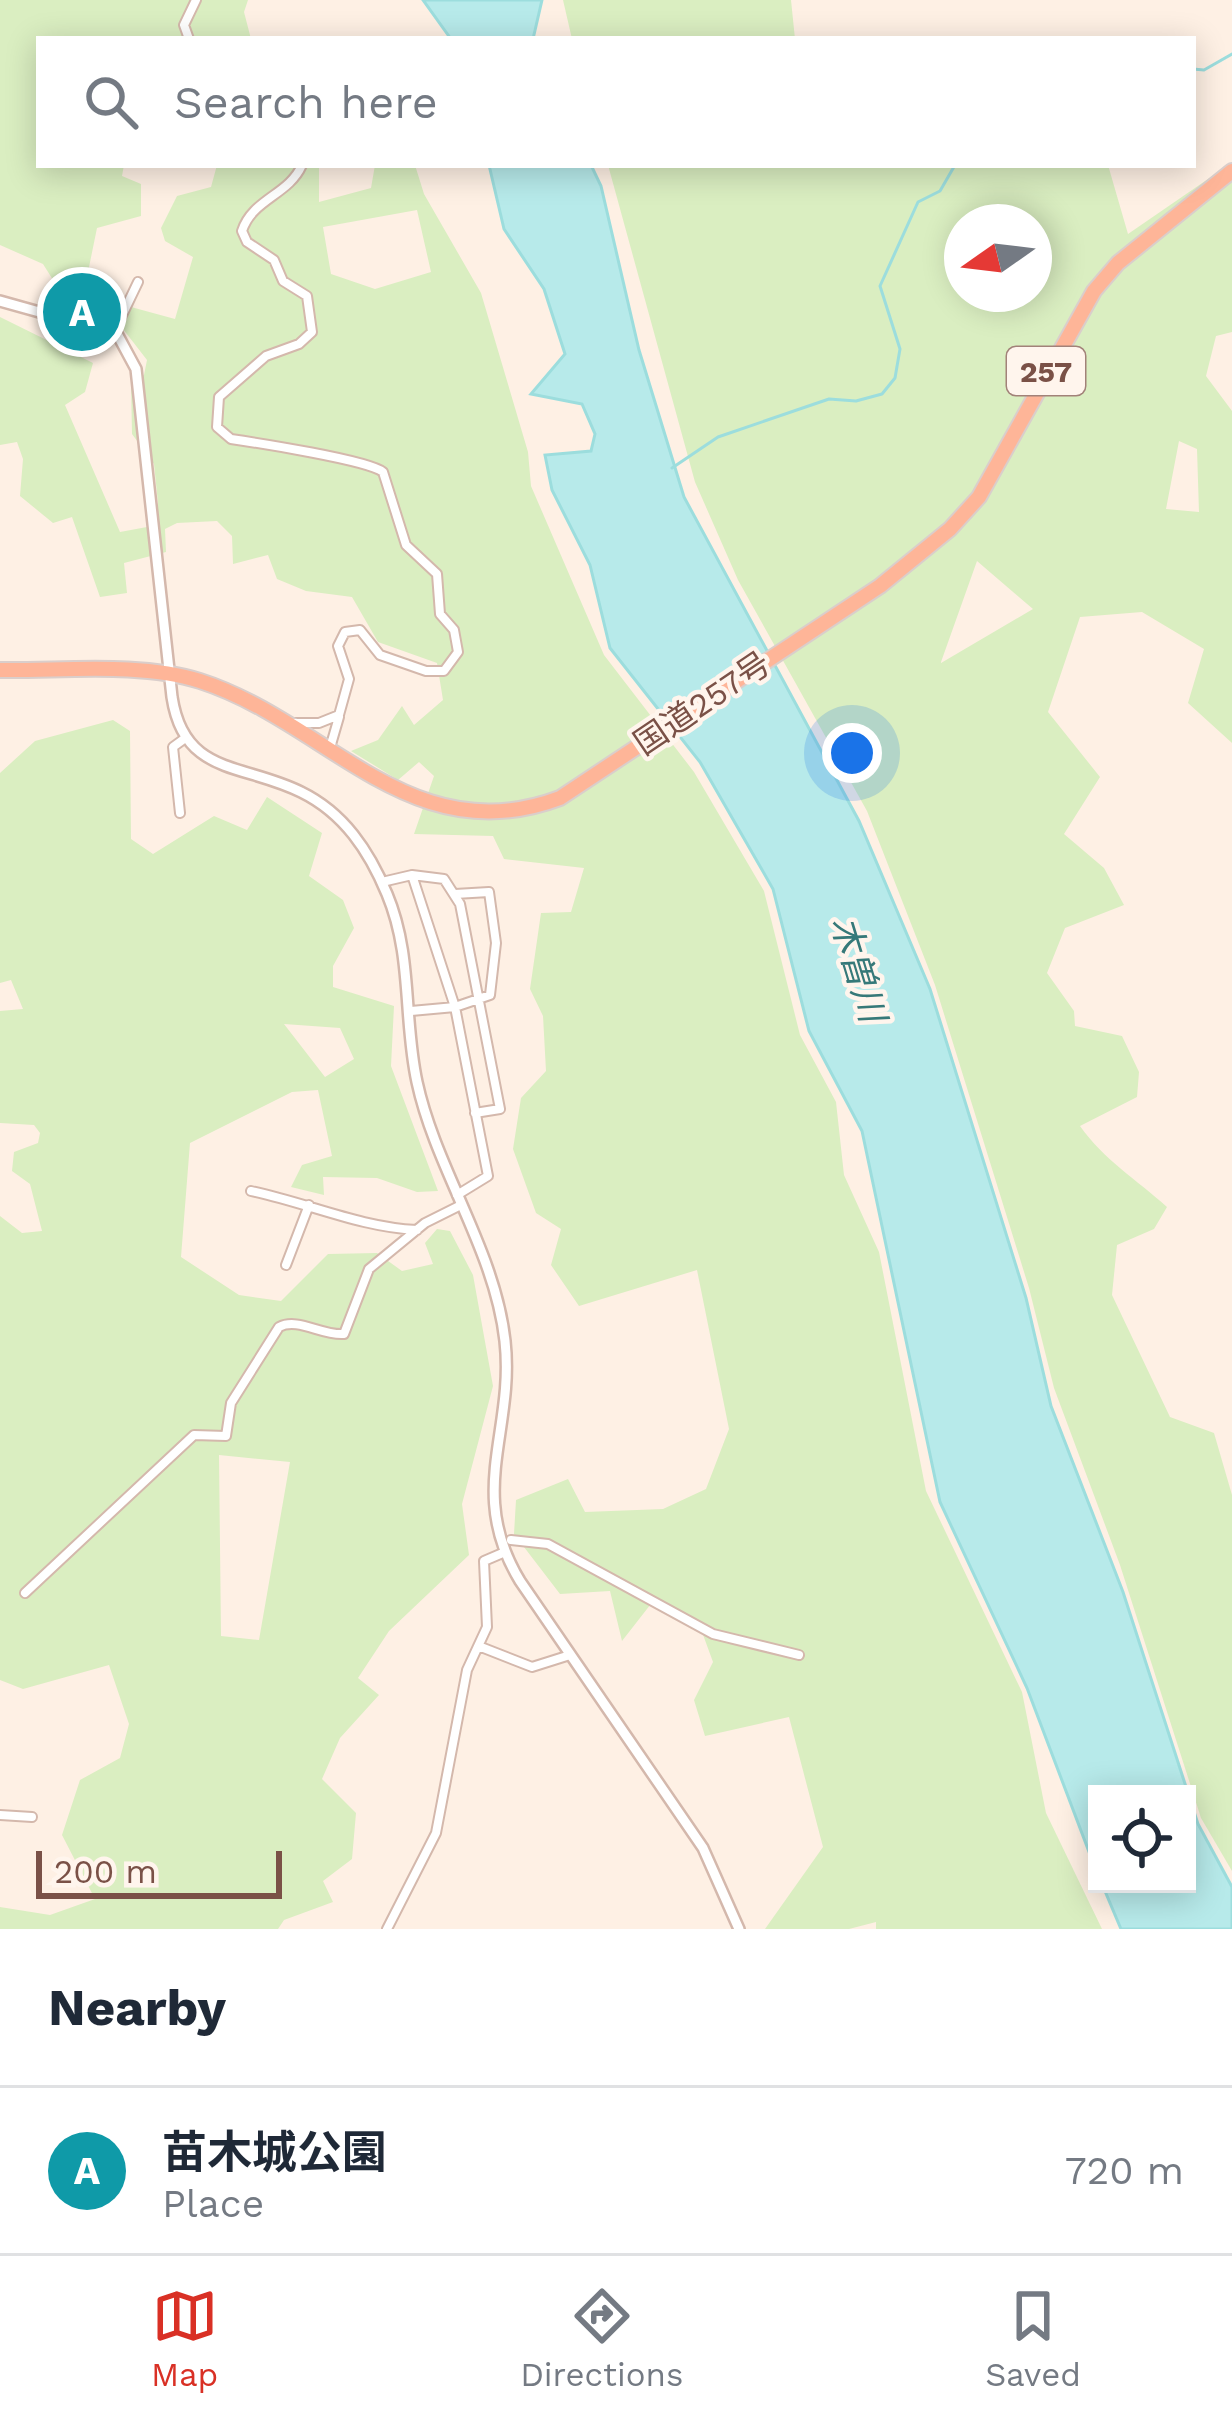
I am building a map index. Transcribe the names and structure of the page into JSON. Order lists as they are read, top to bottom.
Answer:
{
  "streets": {
    "highway": ["257", "国道257号"]
  },
  "water": ["木曽川"],
  "scale_bar": "200 m",
  "north": "left",
  "page": {
    "search": "Search here",
    "pins": "A",
    "scale": "200 m",
    "heading": "Nearby",
    "list": [
      {
        "mark": "A",
        "name": "苗木城公園",
        "note": "Place",
        "value": "720 m"
      }
    ],
    "nav": ["Map", "Directions", "Saved"]
  }
}
